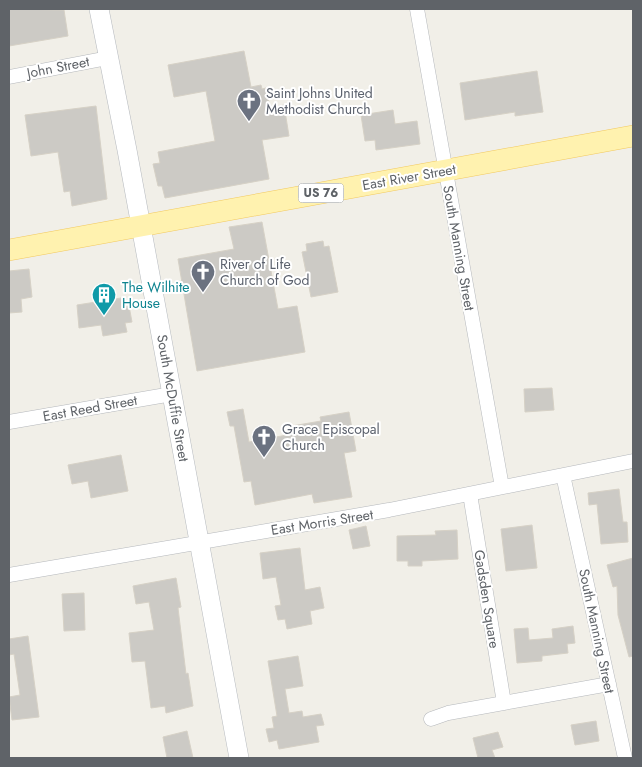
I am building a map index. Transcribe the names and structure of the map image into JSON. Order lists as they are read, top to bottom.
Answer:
{
  "streets": {
    "main road": ["East River Street", "US 76"],
    "street": [
      "John Street",
      "South Manning Street",
      "South McDuffie Street",
      "East Reed Street",
      "East Morris Street",
      "Gadsden Square"
    ]
  },
  "crossings": [
    ["John Street", "South McDuffie Street"],
    ["East River Street", "South Manning Street"],
    ["East River Street", "South McDuffie Street"],
    ["South Manning Street", "East Morris Street"],
    ["South McDuffie Street", "East Reed Street"],
    ["South McDuffie Street", "East Morris Street"],
    ["East Morris Street", "Gadsden Square"]
  ],
  "places": {
    "church": ["Saint Johns United Methodist Church", "River of Life Church of God", "Grace Episcopal Church"],
    "building": ["The Wilhite House"]
  }
}
